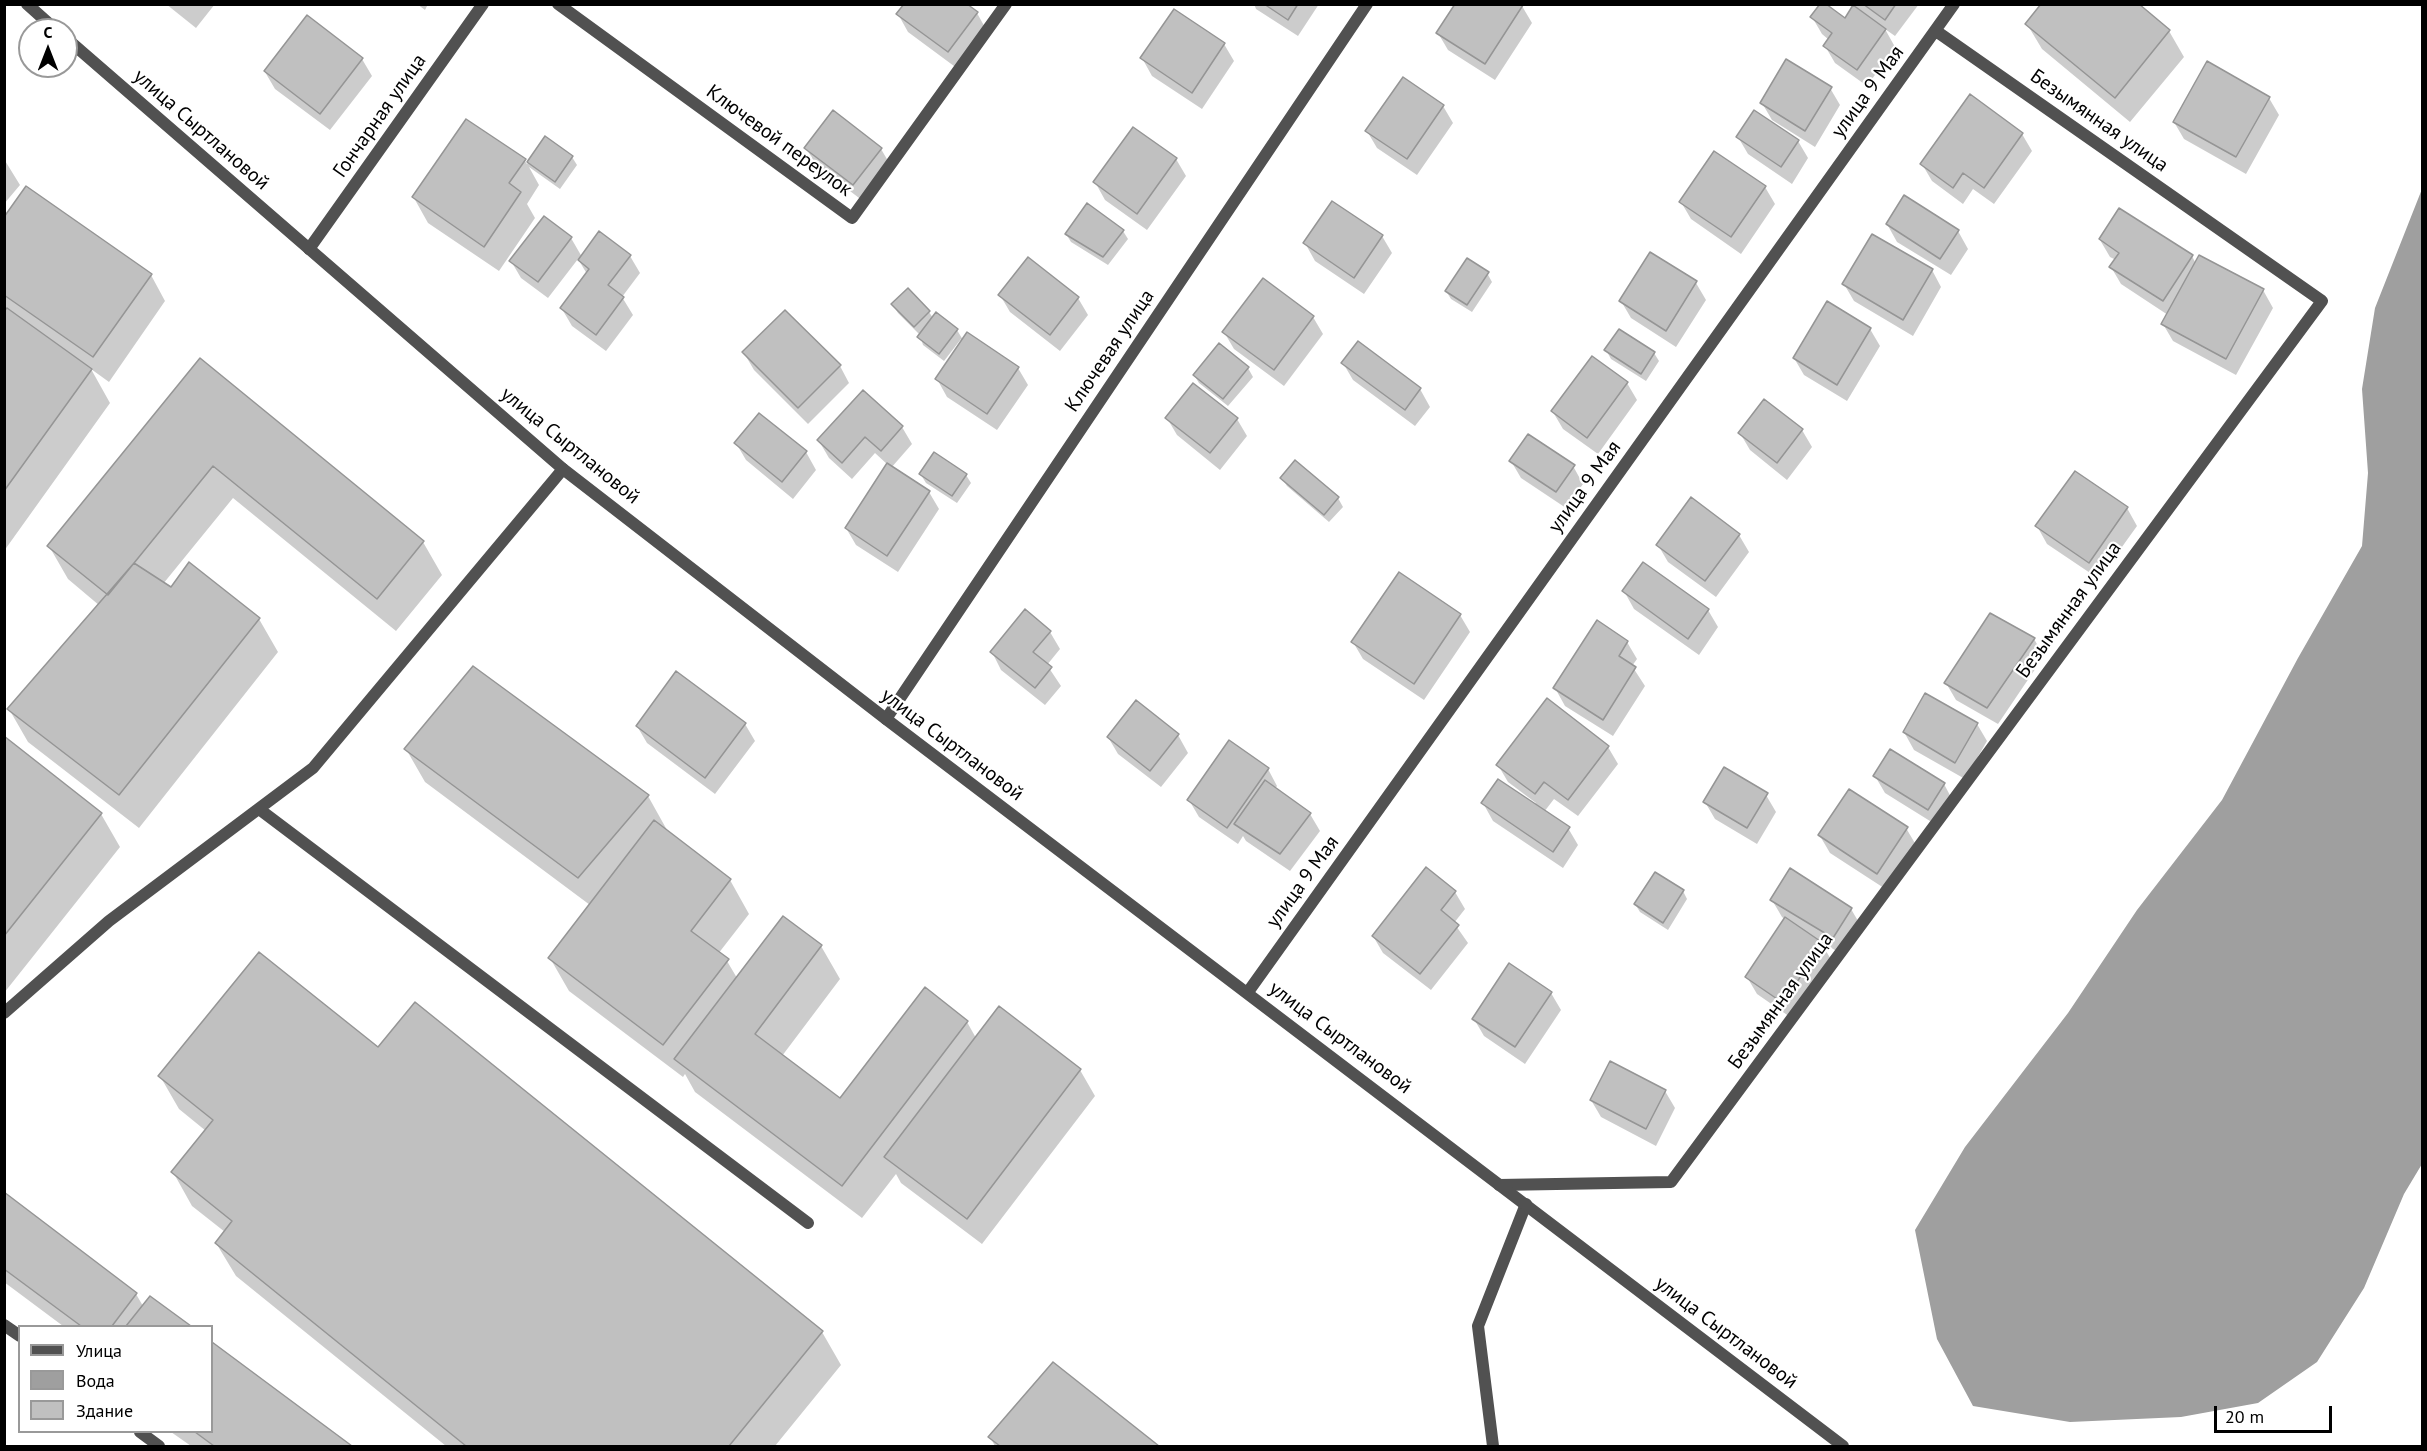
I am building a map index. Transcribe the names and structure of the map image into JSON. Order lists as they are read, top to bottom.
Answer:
{
  "streets": {
    "street": [
      "улица 9 Мая",
      "Гончарная улица",
      "Безымянная улица",
      "улица Сыртлановой",
      "Ключевой переулок",
      "Ключевая улица"
    ]
  },
  "crossings": [
    ["улица 9 Мая", "Безымянная улица"],
    ["улица 9 Мая", "улица Сыртлановой"],
    ["Гончарная улица", "улица Сыртлановой"],
    ["Безымянная улица", "улица Сыртлановой"],
    ["улица Сыртлановой", "Ключевая улица"]
  ],
  "legend": ["Улица", "Вода", "Здание"],
  "scale_bar": "20 m",
  "north": "top"
}
